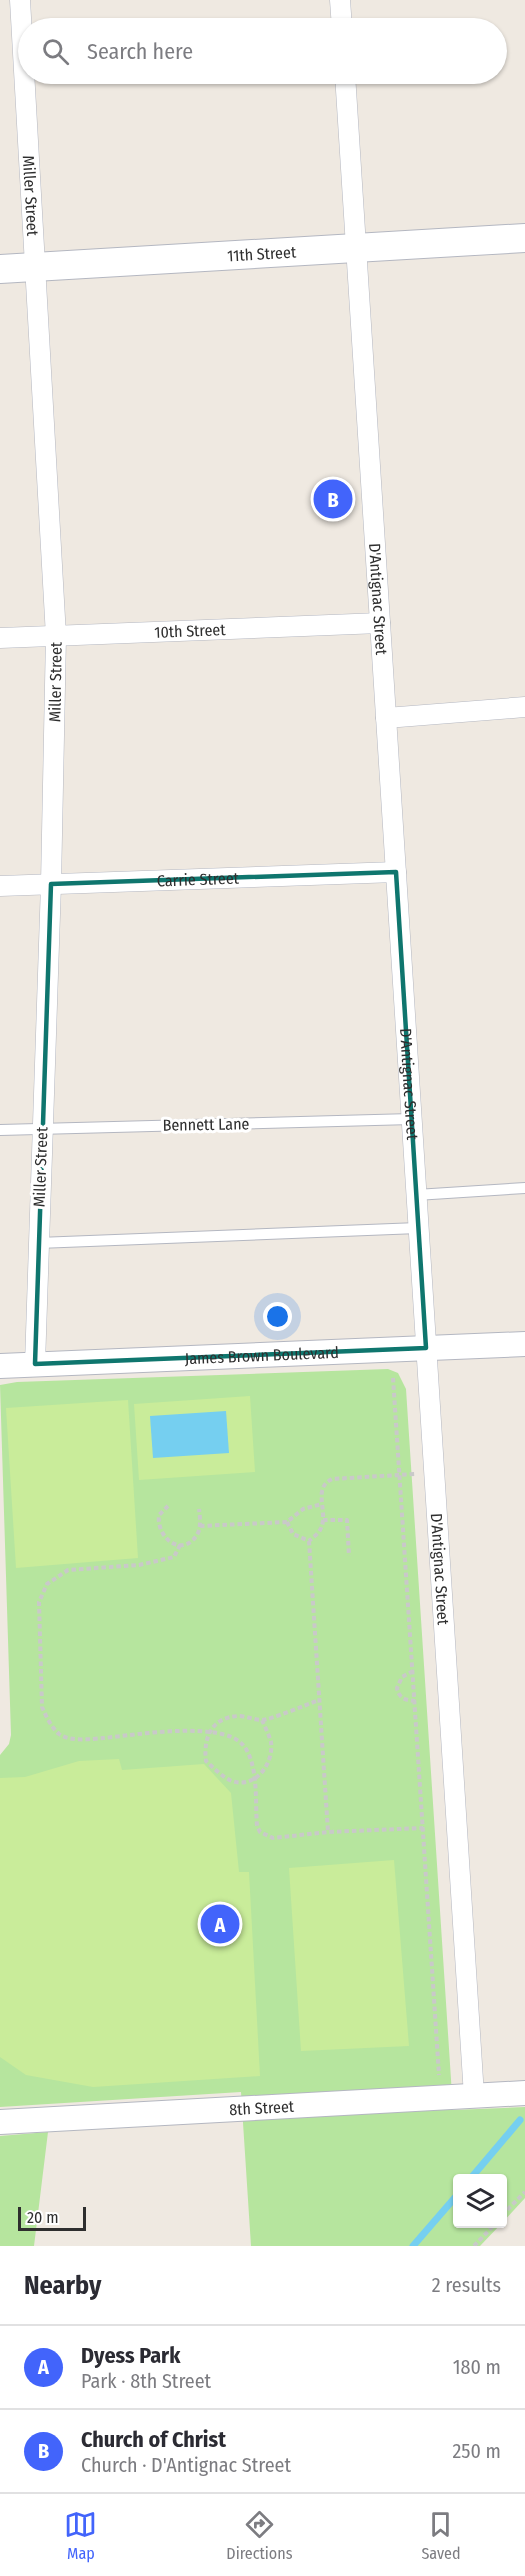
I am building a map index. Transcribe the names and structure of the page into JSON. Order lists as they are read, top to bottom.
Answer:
{
  "streets": {
    "main road": ["11th Street"],
    "street": [
      "Miller Street",
      "D'Antignac Street",
      "10th Street",
      "Carrie Street",
      "James Brown Boulevard",
      "8th Street"
    ],
    "lane": ["Bennett Lane"]
  },
  "crossings": [
    ["Miller Street", "11th Street"],
    ["Miller Street", "10th Street"],
    ["Miller Street", "Carrie Street"],
    ["Miller Street", "Bennett Lane"],
    ["Miller Street", "James Brown Boulevard"],
    ["11th Street", "D'Antignac Street"],
    ["D'Antignac Street", "10th Street"],
    ["D'Antignac Street", "Carrie Street"],
    ["D'Antignac Street", "Bennett Lane"],
    ["D'Antignac Street", "James Brown Boulevard"],
    ["D'Antignac Street", "8th Street"]
  ],
  "scale_bar": "20 m",
  "page": {
    "search": "Search here",
    "pins": ["B", "A"],
    "scale": "20 m",
    "heading": ["Nearby", "2 results"],
    "list": [
      {
        "mark": "A",
        "name": "Dyess Park",
        "note": "Park · 8th Street",
        "value": "180 m"
      },
      {
        "mark": "B",
        "name": "Church of Christ",
        "note": "Church · D'Antignac Street",
        "value": "250 m"
      }
    ],
    "nav": ["Map", "Directions", "Saved"]
  }
}
